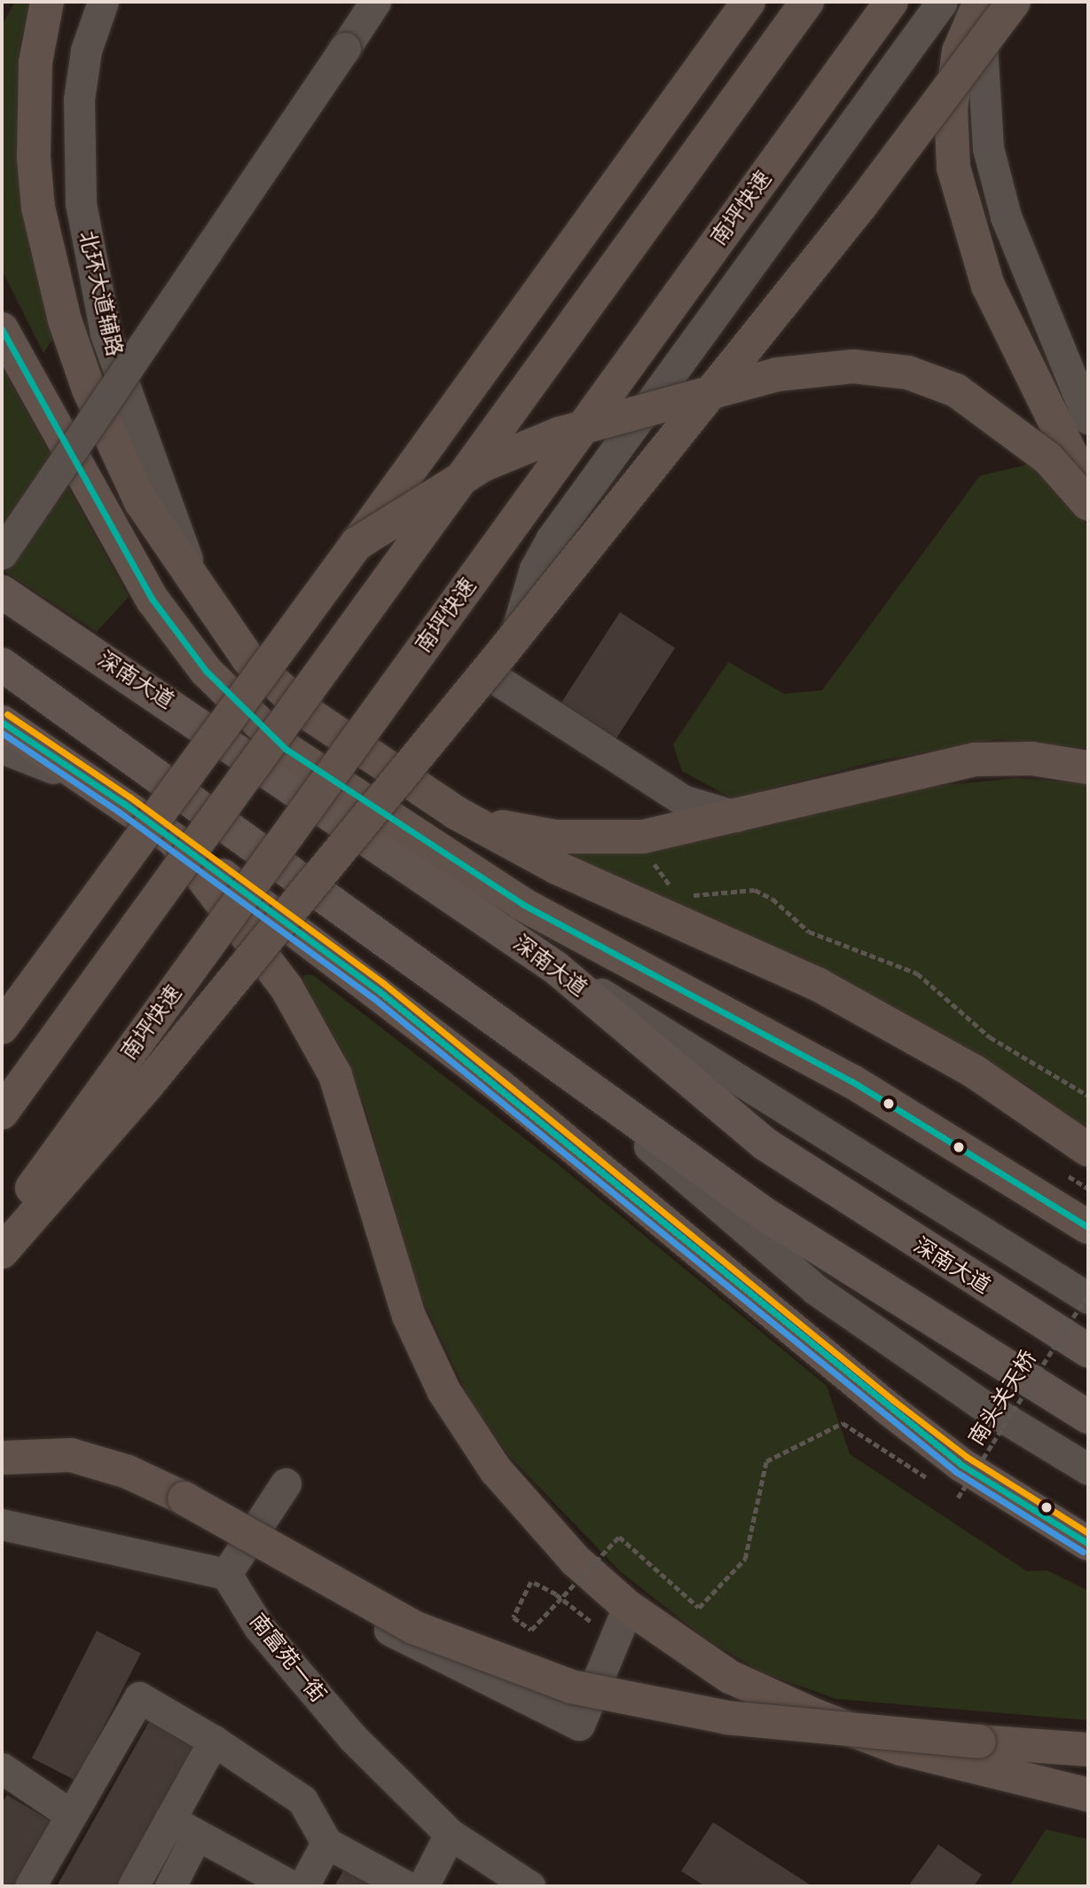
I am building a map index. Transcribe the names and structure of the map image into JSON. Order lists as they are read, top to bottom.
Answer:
{
  "streets": {
    "highway": ["南坪快速"],
    "main road": ["深南大道"],
    "street": ["北环大道辅路", "南富苑一街"],
    "path": ["南头关天桥"]
  }
}
